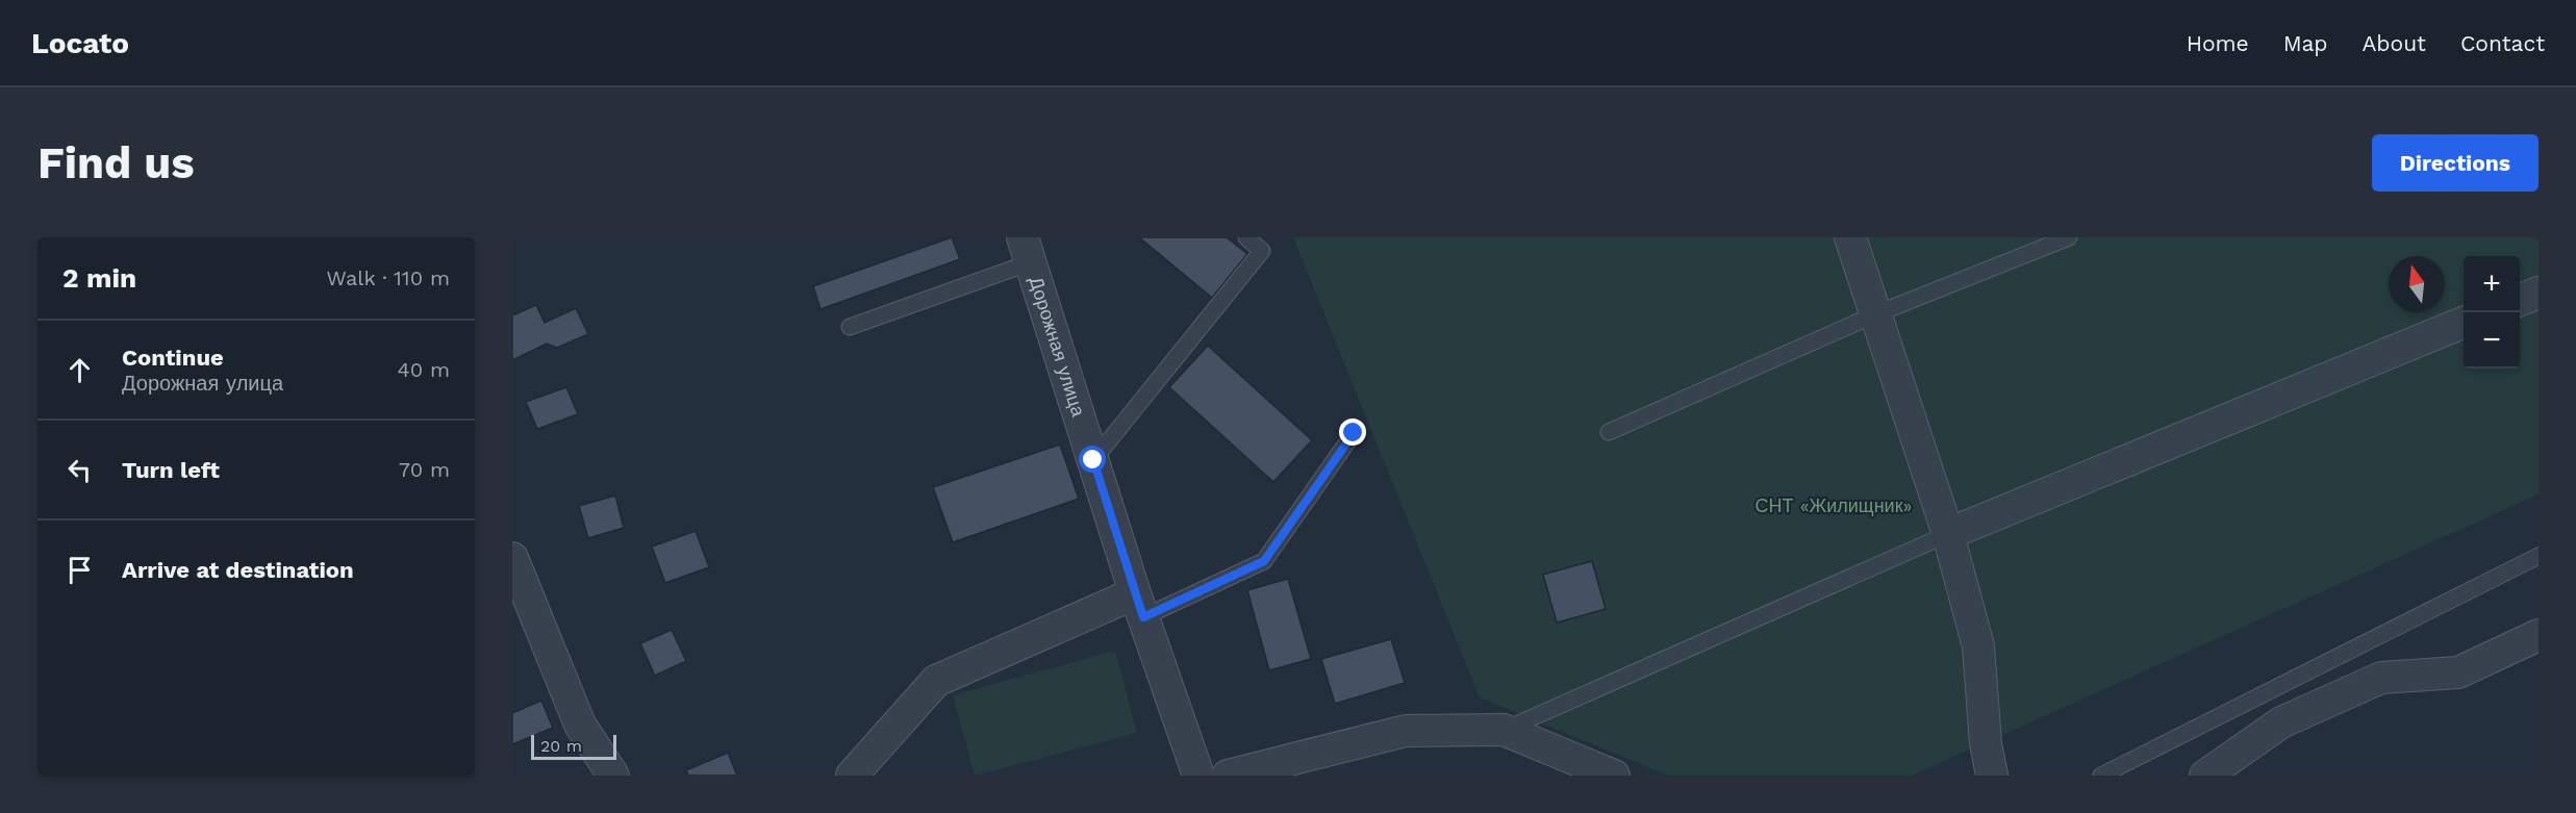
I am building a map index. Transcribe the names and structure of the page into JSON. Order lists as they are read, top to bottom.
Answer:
{
  "streets": {
    "street": ["Дорожная улица"]
  },
  "parks": ["СНТ «Жилищник»"],
  "scale_bar": "20 m",
  "north": "top",
  "page": {
    "header": "Locato",
    "nav": [
      "Home",
      "Map",
      "About",
      "Contact"
    ],
    "buttons": "Directions",
    "title": "Find us",
    "heading": ["2 min", "Walk · 110 m"],
    "map_buttons": ["+", "−"],
    "list": [
      ["Continue", "Дорожная улица", "40 m"],
      ["Turn left", "70 m"],
      "Arrive at destination"
    ],
    "scale": "20 m"
  }
}
